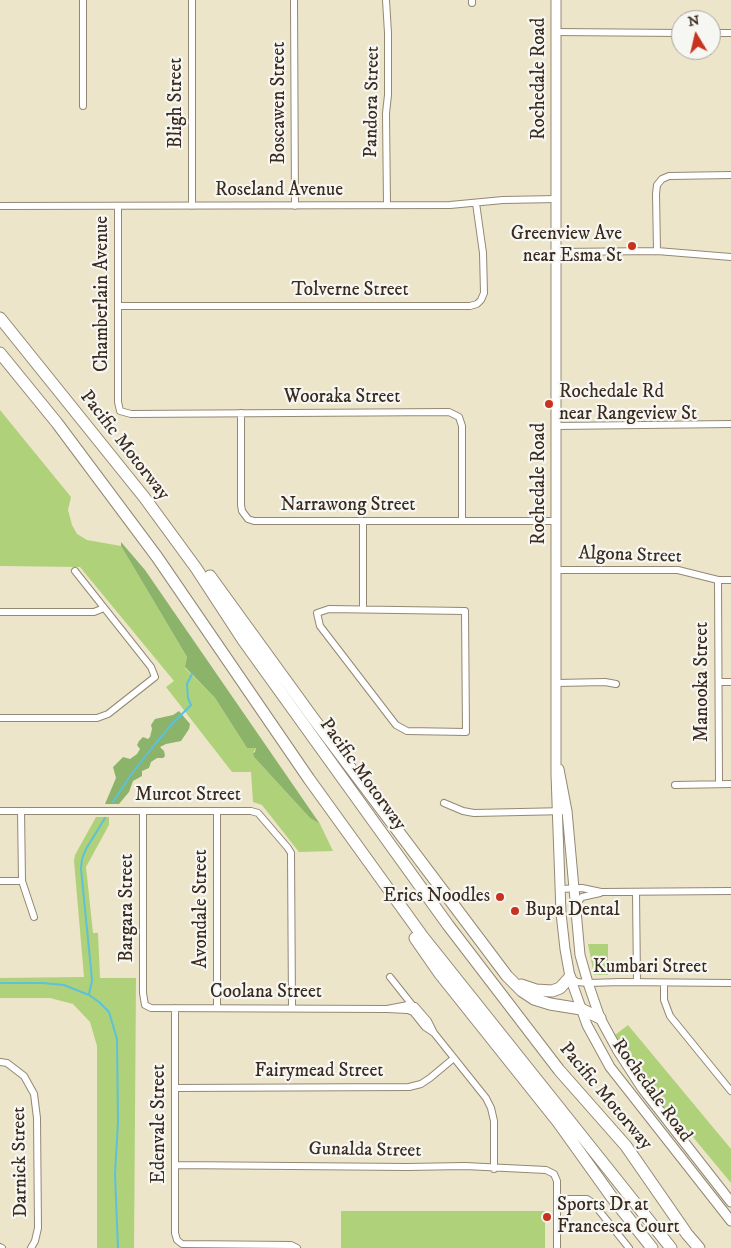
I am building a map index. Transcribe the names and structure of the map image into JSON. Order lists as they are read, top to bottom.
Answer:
{
  "streets": {
    "highway": ["Pacific Motorway"],
    "main road": ["Rochedale Road"],
    "street": [
      "Pandora Street",
      "Bligh Street",
      "Boscawen Street",
      "Roseland Avenue",
      "Tolverne Street",
      "Chamberlain Avenue",
      "Wooraka Street",
      "Narrawong Street",
      "Algona Street",
      "Manooka Street",
      "Murcot Street",
      "Bargara Street",
      "Avondale Street",
      "Kumbari Street",
      "Coolana Street",
      "Fairymead Street",
      "Edenvale Street",
      "Gunalda Street",
      "Darnick Street"
    ]
  },
  "crossings": [
    ["Rochedale Road", "Roseland Avenue"],
    ["Rochedale Road", "Narrawong Street"],
    ["Rochedale Road", "Algona Street"],
    ["Rochedale Road", "Kumbari Street"],
    ["Pandora Street", "Roseland Avenue"],
    ["Bligh Street", "Roseland Avenue"],
    ["Boscawen Street", "Roseland Avenue"],
    ["Roseland Avenue", "Tolverne Street"],
    ["Roseland Avenue", "Chamberlain Avenue"],
    ["Tolverne Street", "Chamberlain Avenue"],
    ["Chamberlain Avenue", "Wooraka Street"],
    ["Wooraka Street", "Narrawong Street"],
    ["Algona Street", "Manooka Street"],
    ["Murcot Street", "Bargara Street"],
    ["Murcot Street", "Avondale Street"],
    ["Murcot Street", "Coolana Street"],
    ["Bargara Street", "Coolana Street"],
    ["Avondale Street", "Coolana Street"],
    ["Coolana Street", "Edenvale Street"],
    ["Fairymead Street", "Edenvale Street"],
    ["Edenvale Street", "Gunalda Street"]
  ],
  "places": [
    "Greenview Ave near Esma St",
    "Rochedale Rd near Rangeview St",
    "Erics Noodles",
    "Bupa Dental",
    "Sports Dr at Francesca Court"
  ],
  "north": "top"
}
